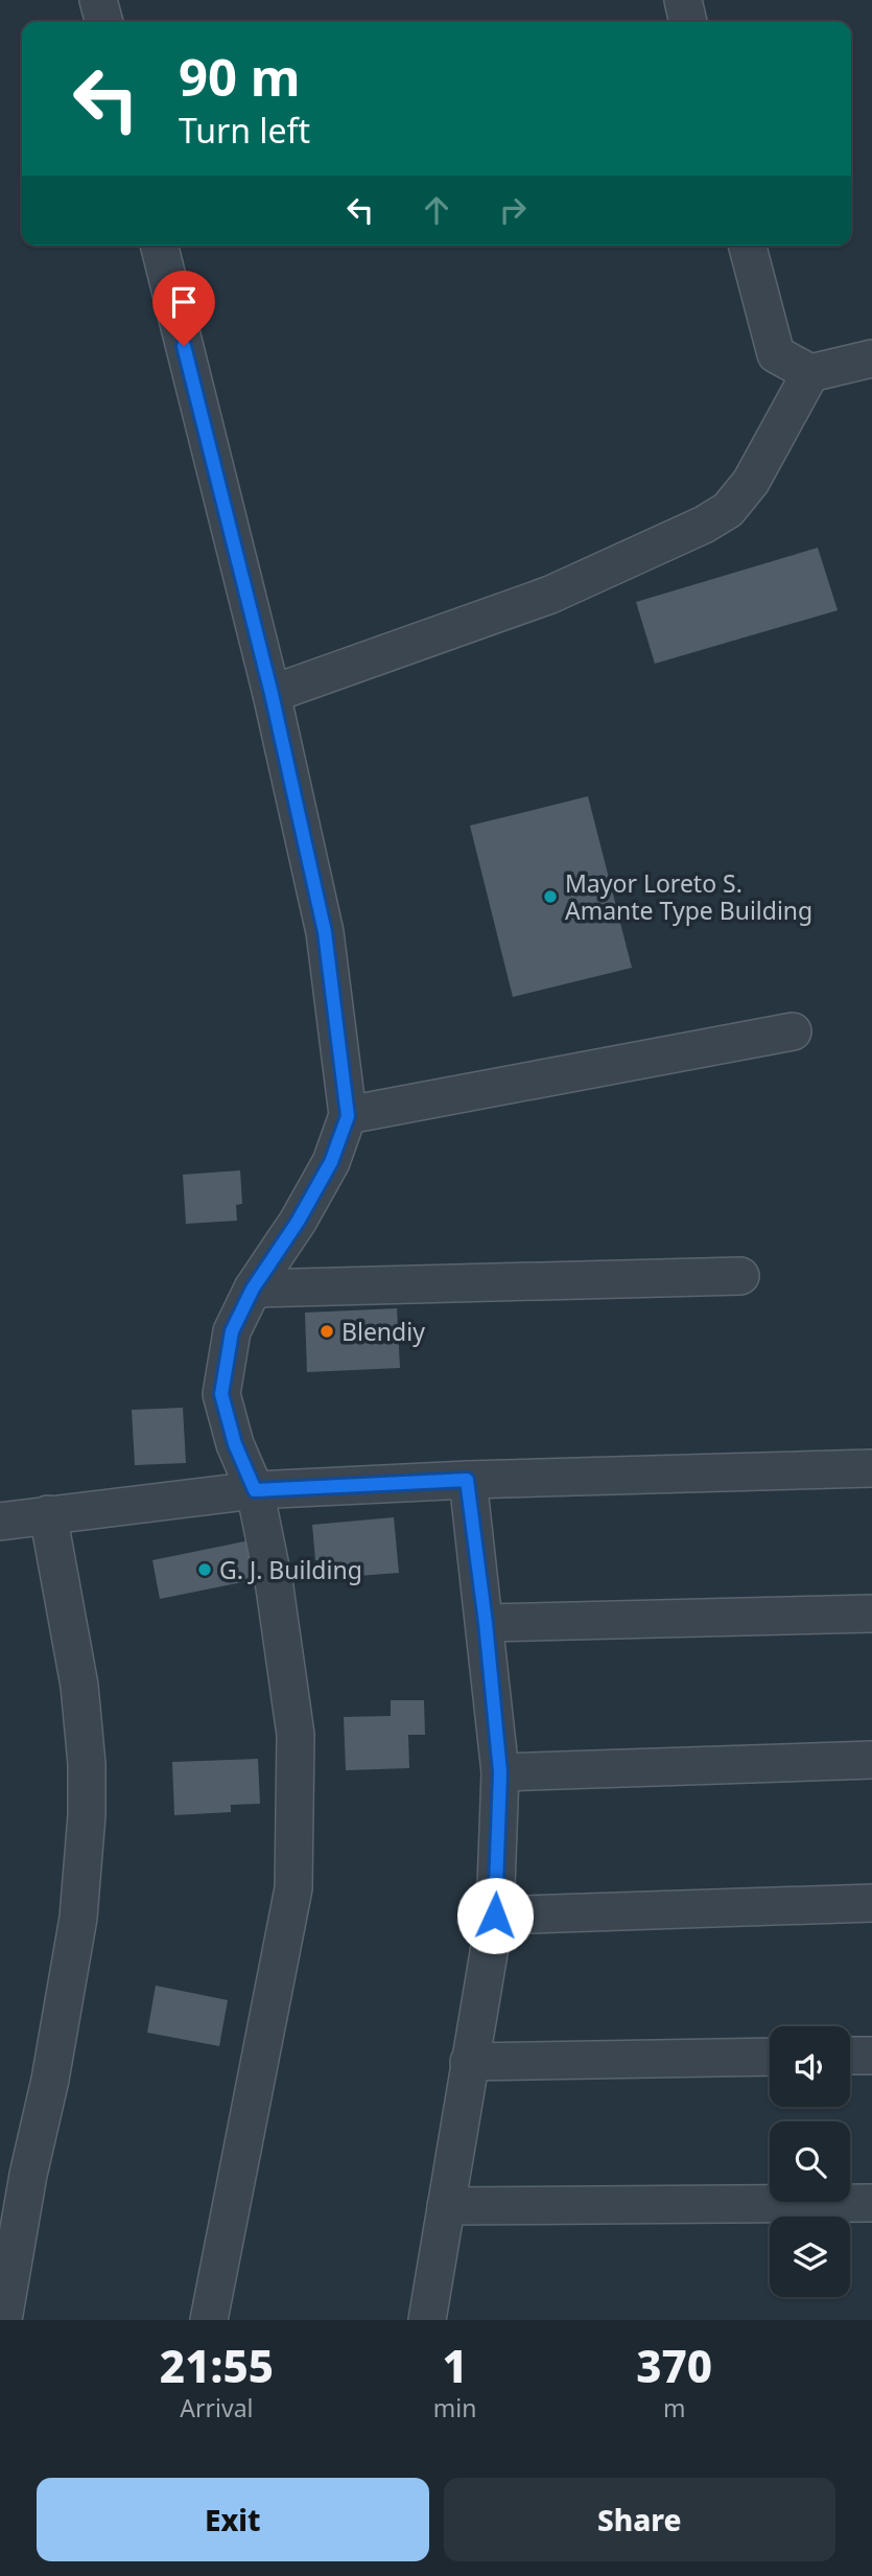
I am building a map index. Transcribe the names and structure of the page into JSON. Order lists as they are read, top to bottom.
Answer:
{
  "places": ["Mayor Loreto S. Amante Type Building", "Blendiy", "G. J. Building"],
  "page": {
    "turn": ["90 m", "Turn left"],
    "eta": [
      "21:55",
      "Arrival",
      "1",
      "min",
      "370",
      "m"
    ],
    "buttons": ["Exit", "Share"]
  }
}
